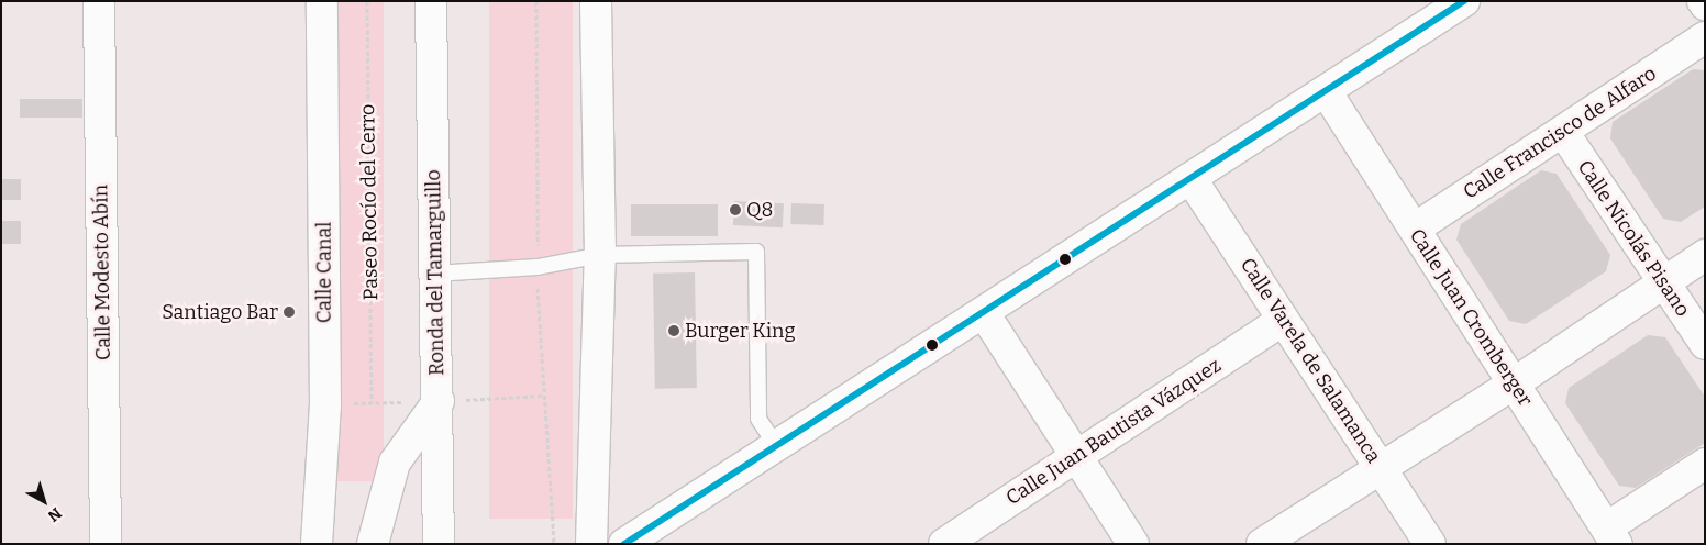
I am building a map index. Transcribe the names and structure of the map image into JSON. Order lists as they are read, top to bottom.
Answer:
{
  "streets": {
    "street": [
      "Calle Francisco de Alfaro",
      "Calle Nicolás Pisano",
      "Calle Modesto Abín",
      "Calle Canal",
      "Ronda del Tamarguillo",
      "Calle Juan Cromberger",
      "Calle Varela de Salamanca",
      "Calle Juan Bautista Vázquez"
    ],
    "path": ["Paseo Rocío del Cerro"]
  },
  "crossings": [
    ["Calle Francisco de Alfaro", "Calle Nicolás Pisano"],
    ["Calle Francisco de Alfaro", "Calle Juan Cromberger"],
    ["Calle Varela de Salamanca", "Calle Juan Bautista Vázquez"]
  ],
  "places": ["Q8", "Santiago Bar", "Burger King"],
  "north": "bottom right"
}
